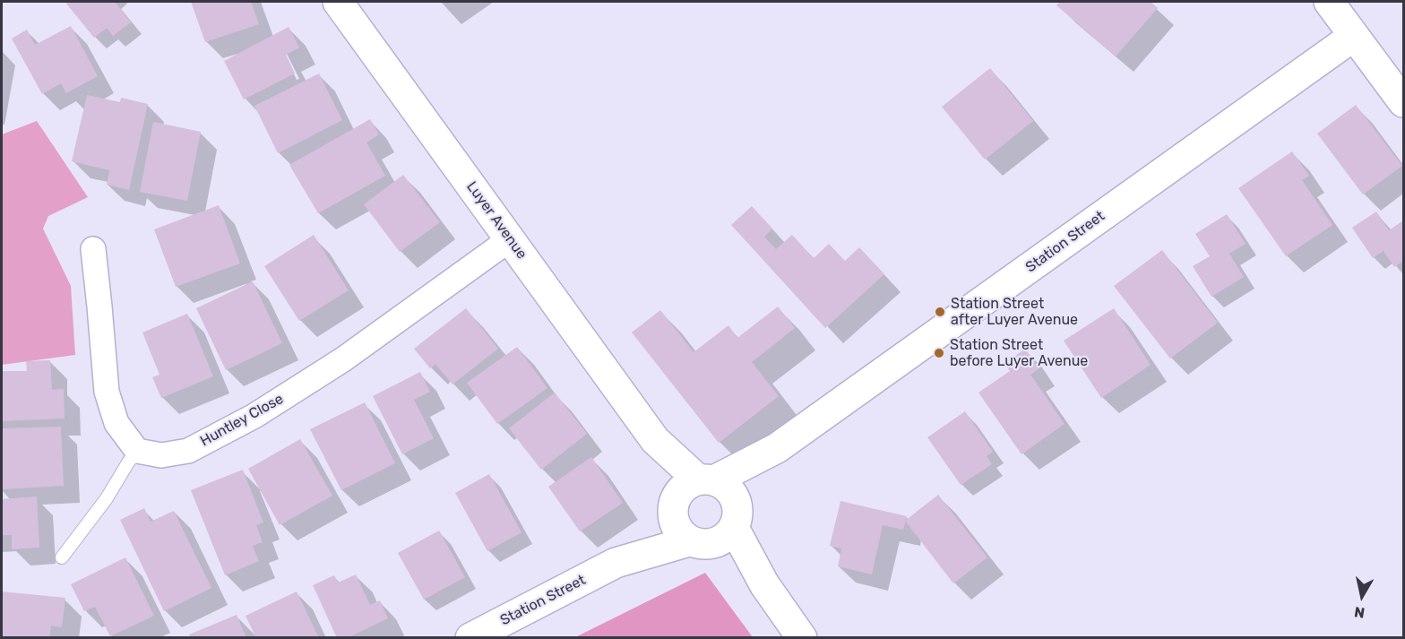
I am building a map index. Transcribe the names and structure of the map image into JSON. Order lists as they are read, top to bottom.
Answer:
{
  "streets": {
    "street": ["Luyer Avenue", "Station Street", "Huntley Close"]
  },
  "crossings": [
    ["Luyer Avenue", "Station Street"],
    ["Luyer Avenue", "Huntley Close"]
  ],
  "places": ["Station Street after Luyer Avenue", "Station Street before Luyer Avenue"],
  "north": "bottom"
}
